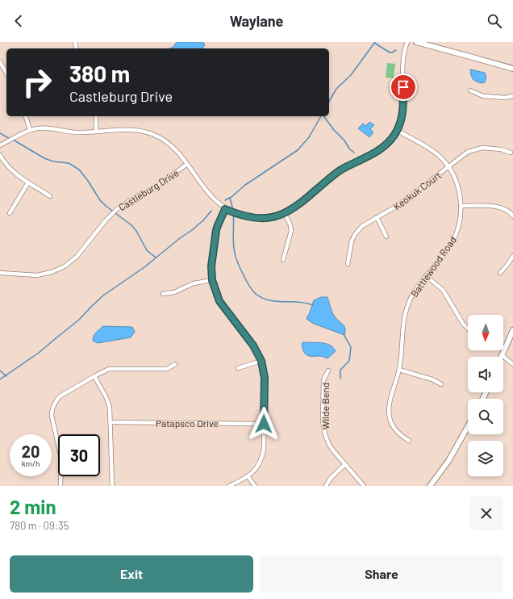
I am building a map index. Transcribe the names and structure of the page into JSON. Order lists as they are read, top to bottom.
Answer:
{
  "streets": {
    "street": [
      "Castleburg Drive",
      "Keokuk Court",
      "Battlewood Road",
      "Wilde Bend",
      "Patapsco Drive"
    ]
  },
  "crossings": [
    ["Castleburg Drive", "Battlewood Road"],
    ["Keokuk Court", "Battlewood Road"]
  ],
  "north": "bottom",
  "page": {
    "header": "Waylane",
    "turn": ["380 m", "Castleburg Drive"],
    "speed": "20 km/h",
    "limit": "30",
    "heading": ["2 min", "780 m · 09:35"],
    "buttons": ["Exit", "Share"]
  }
}
